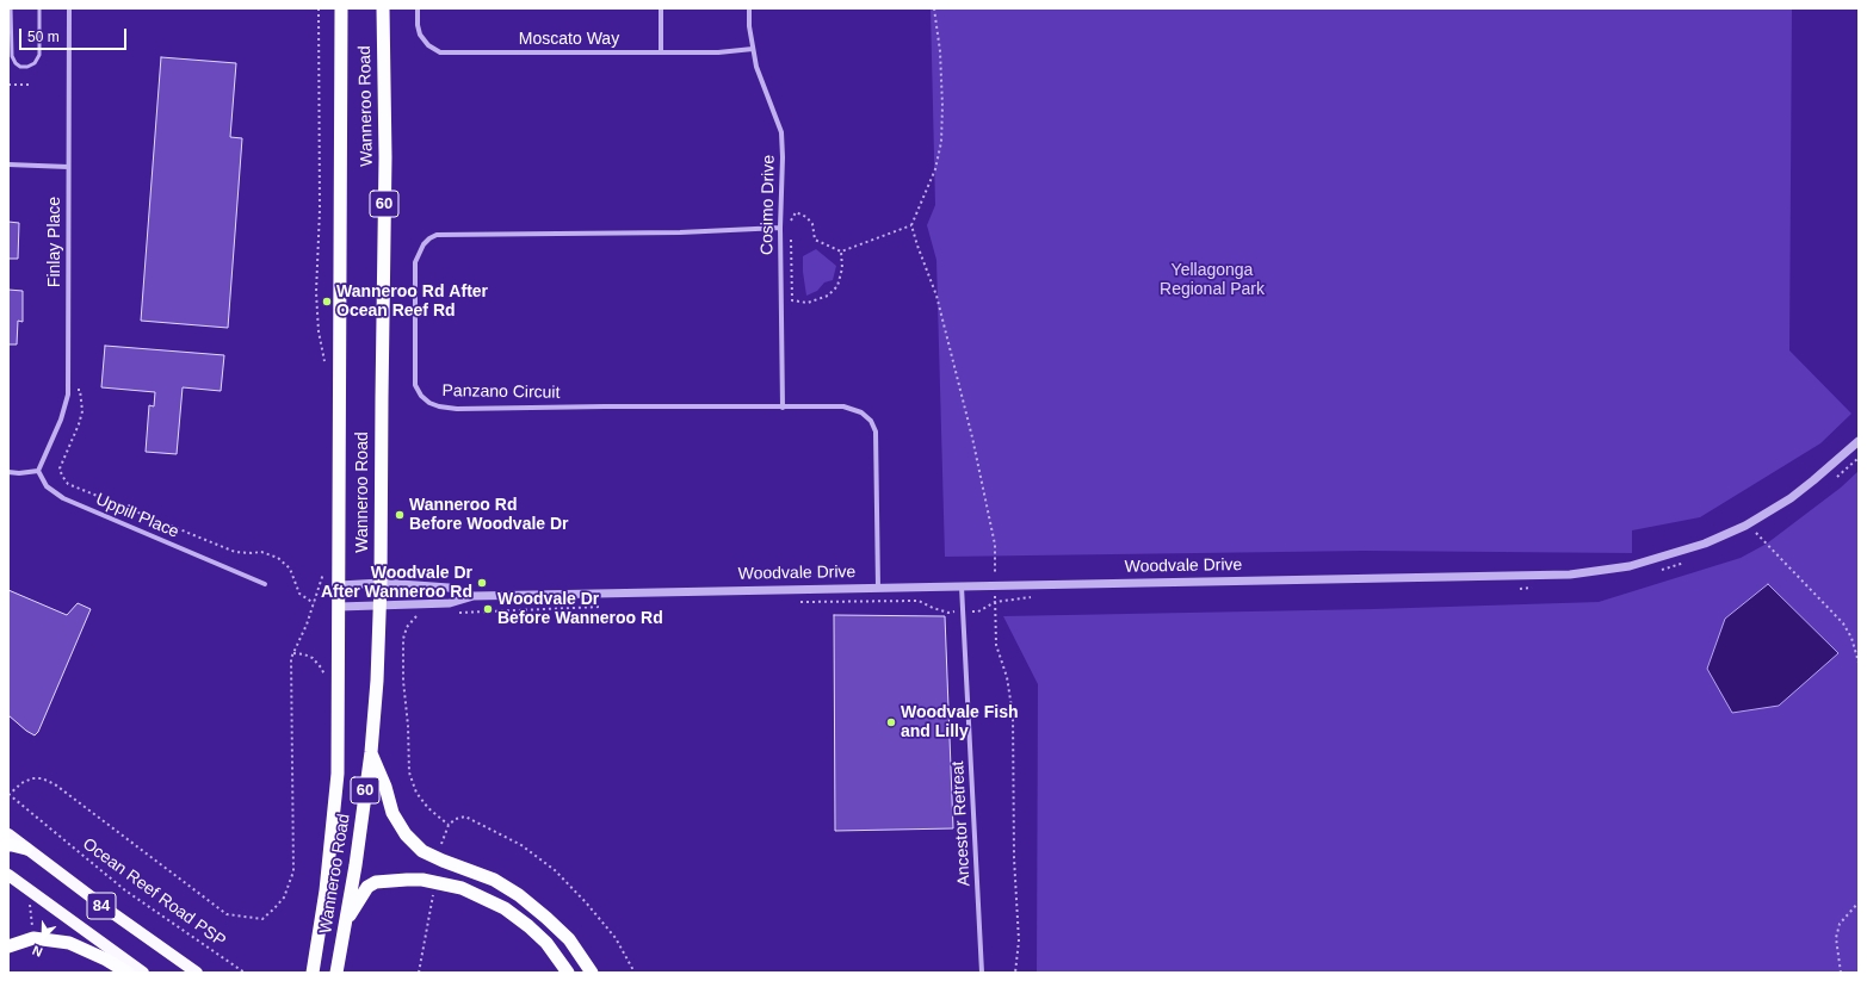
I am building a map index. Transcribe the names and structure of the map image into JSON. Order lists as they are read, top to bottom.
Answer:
{
  "streets": {
    "highway": ["Wanneroo Road", "60"],
    "main road": ["84"],
    "street": [
      "Moscato Way",
      "Cosimo Drive",
      "Finlay Place",
      "Panzano Circuit",
      "Uppill Place",
      "Woodvale Drive",
      "Ancestor Retreat"
    ],
    "path": ["Ocean Reef Road PSP"]
  },
  "crossings": [
    ["Moscato Way", "Cosimo Drive"],
    ["Wanneroo Road", "60"],
    ["Wanneroo Road", "Woodvale Drive"],
    ["60", "Woodvale Drive"],
    ["Cosimo Drive", "Panzano Circuit"],
    ["Finlay Place", "Uppill Place"],
    ["Panzano Circuit", "Woodvale Drive"],
    ["Woodvale Drive", "Ancestor Retreat"]
  ],
  "parks": ["Yellagonga Regional Park"],
  "places": [
    "Wanneroo Rd After Ocean Reef Rd",
    "Wanneroo Rd Before Woodvale Dr",
    "Woodvale Dr After Wanneroo Rd",
    "Woodvale Dr Before Wanneroo Rd",
    "Woodvale Fish and Lilly"
  ],
  "scale_bar": "50 m",
  "north": "bottom left"
}
